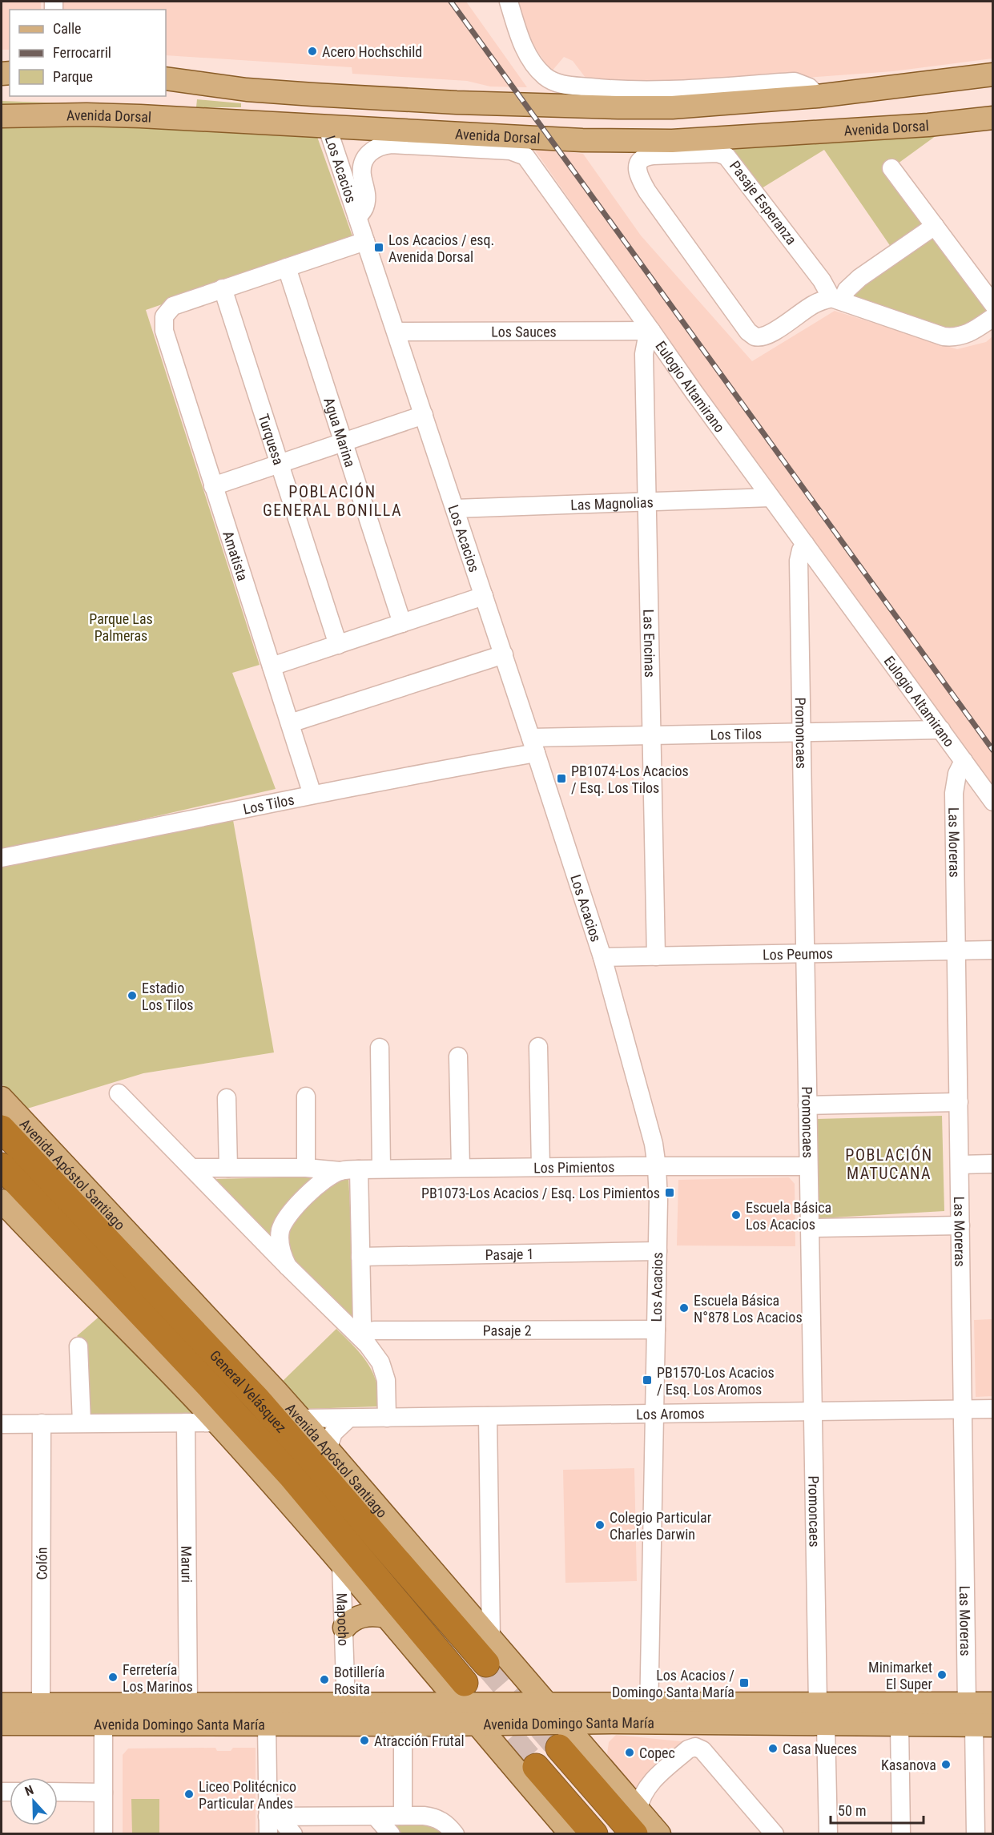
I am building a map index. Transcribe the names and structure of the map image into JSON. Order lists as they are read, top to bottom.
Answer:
{
  "streets": {
    "highway": ["General Velásquez"],
    "main road": ["Avenida Dorsal", "Avenida Apóstol Santiago", "Avenida Domingo Santa María"],
    "street": [
      "Los Acacios",
      "Pasaje Esperanza",
      "Los Sauces",
      "Eulogio Altamirano",
      "Agua Marina",
      "Turquesa",
      "Las Magnolias",
      "Amatista",
      "Las Encinas",
      "Promoncaes",
      "Los Tilos",
      "Las Moreras",
      "Los Peumos",
      "Los Pimientos",
      "Pasaje 1",
      "Pasaje 2",
      "Los Aromos",
      "Maruri",
      "Colón",
      "Mapocho"
    ]
  },
  "crossings": [
    ["Avenida Dorsal", "Los Acacios"],
    ["Los Acacios", "Los Sauces"],
    ["Los Acacios", "Eulogio Altamirano"],
    ["Los Acacios", "Las Magnolias"],
    ["Los Acacios", "Los Tilos"],
    ["Los Acacios", "Los Peumos"],
    ["Los Acacios", "Los Pimientos"],
    ["Los Acacios", "Pasaje 1"],
    ["Los Acacios", "Pasaje 2"],
    ["Los Acacios", "Los Aromos"],
    ["Los Acacios", "Avenida Domingo Santa María"],
    ["Los Sauces", "Eulogio Altamirano"],
    ["Los Sauces", "Las Encinas"],
    ["Eulogio Altamirano", "Las Magnolias"],
    ["Eulogio Altamirano", "Las Encinas"],
    ["Eulogio Altamirano", "Promoncaes"],
    ["Eulogio Altamirano", "Los Tilos"],
    ["Eulogio Altamirano", "Las Moreras"],
    ["Turquesa", "Amatista"],
    ["Las Magnolias", "Las Encinas"],
    ["Amatista", "Los Tilos"],
    ["Las Encinas", "Los Tilos"],
    ["Las Encinas", "Los Peumos"],
    ["Promoncaes", "Los Tilos"],
    ["Promoncaes", "Los Peumos"],
    ["Promoncaes", "Los Pimientos"],
    ["Promoncaes", "Los Aromos"],
    ["Promoncaes", "Avenida Domingo Santa María"],
    ["Las Moreras", "Los Peumos"],
    ["Las Moreras", "Los Aromos"],
    ["Las Moreras", "Avenida Domingo Santa María"],
    ["Los Pimientos", "Pasaje 2"],
    ["Los Pimientos", "Los Aromos"],
    ["Avenida Apóstol Santiago", "General Velásquez"],
    ["Avenida Apóstol Santiago", "Los Aromos"],
    ["Avenida Apóstol Santiago", "Avenida Domingo Santa María"],
    ["General Velásquez", "Avenida Domingo Santa María"],
    ["Maruri", "Avenida Domingo Santa María"],
    ["Colón", "Avenida Domingo Santa María"],
    ["Mapocho", "Avenida Domingo Santa María"]
  ],
  "districts": ["POBLACIÓN GENERAL BONILLA", "POBLACIÓN MATUCANA"],
  "parks": ["Parque Las Palmeras"],
  "places": {
    "other": [
      "Acero Hochschild",
      "Estadio Los Tilos",
      "Escuela Básica Los Acacios",
      "Escuela Básica N°878 Los Acacios",
      "Colegio Particular Charles Darwin",
      "Minimarket El Super",
      "Ferretería Los Marinos",
      "Botillería Rosita",
      "Atracción Frutal",
      "Casa Nueces",
      "Copec",
      "Kasanova",
      "Liceo Politécnico Particular Andes"
    ],
    "transit": [
      "Los Acacios / esq. Avenida Dorsal",
      "PB1074-Los Acacios / Esq. Los Tilos",
      "PB1073-Los Acacios / Esq. Los Pimientos",
      "PB1570-Los Acacios / Esq. Los Aromos",
      "Los Acacios / Domingo Santa María"
    ]
  },
  "legend": ["Calle", "Ferrocarril", "Parque"],
  "scale_bar": "50 m",
  "north": "top"
}
